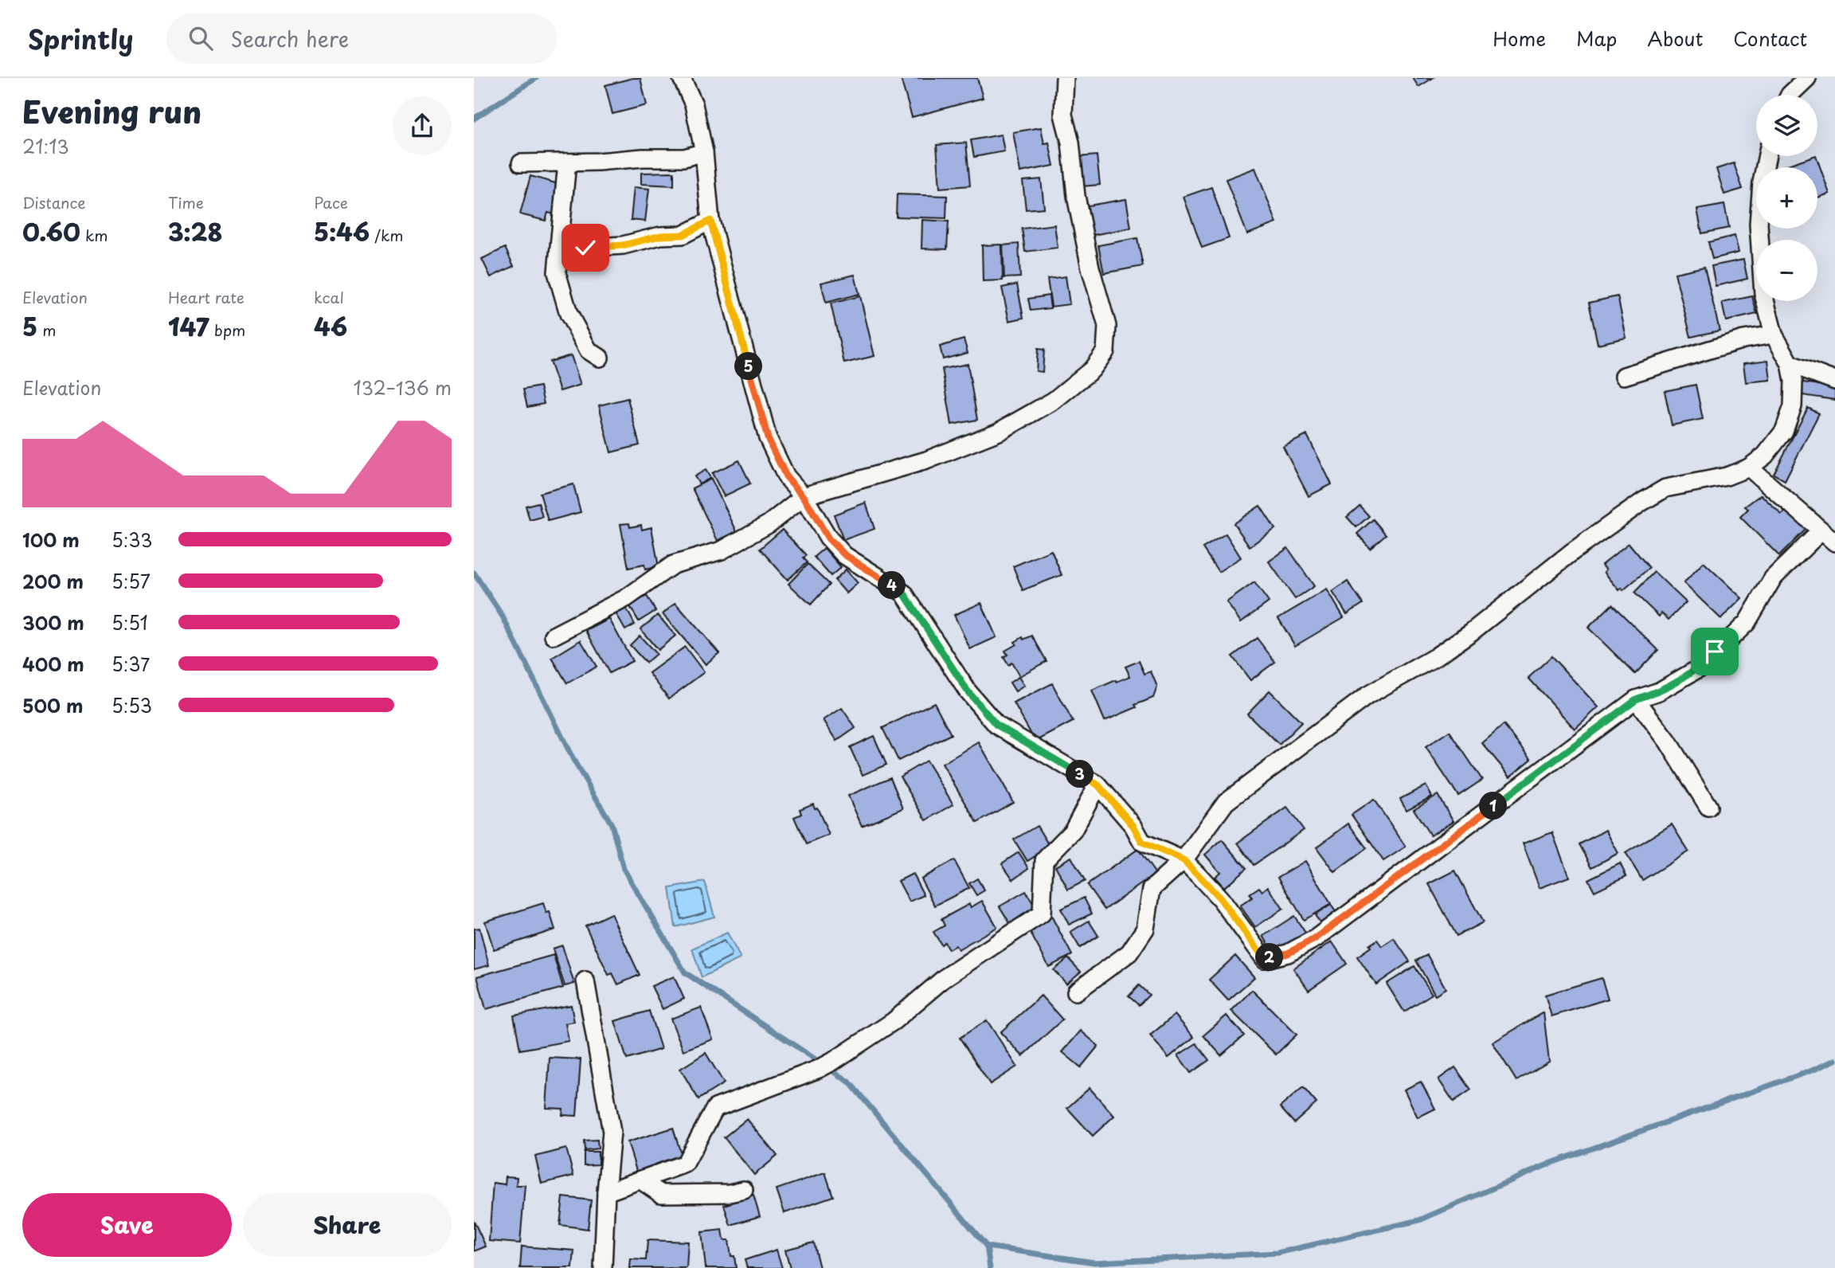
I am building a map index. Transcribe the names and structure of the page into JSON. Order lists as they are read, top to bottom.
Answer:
{
  "page": {
    "header": "Sprintly",
    "search": "Search here",
    "nav": [
      "Home",
      "Map",
      "About",
      "Contact"
    ],
    "heading": ["Evening run", "21:13"],
    "map_buttons": ["+", "−"],
    "stats": [
      ["Distance", "0.60 km"],
      ["Time", "3:28"],
      ["Pace", "5:46 /km"],
      ["Elevation", "5 m"],
      ["Heart rate", "147 bpm"],
      ["kcal", "46"]
    ],
    "pins": [
      "5",
      "4",
      "3",
      "1",
      "2"
    ],
    "chart": ["Elevation", "132–136 m"],
    "list": [
      {
        "name": "100 m",
        "note": "5:33"
      },
      {
        "name": "200 m",
        "note": "5:57"
      },
      {
        "name": "300 m",
        "note": "5:51"
      },
      {
        "name": "400 m",
        "note": "5:37"
      },
      {
        "name": "500 m",
        "note": "5:53"
      }
    ],
    "buttons": ["Save", "Share"]
  }
}
